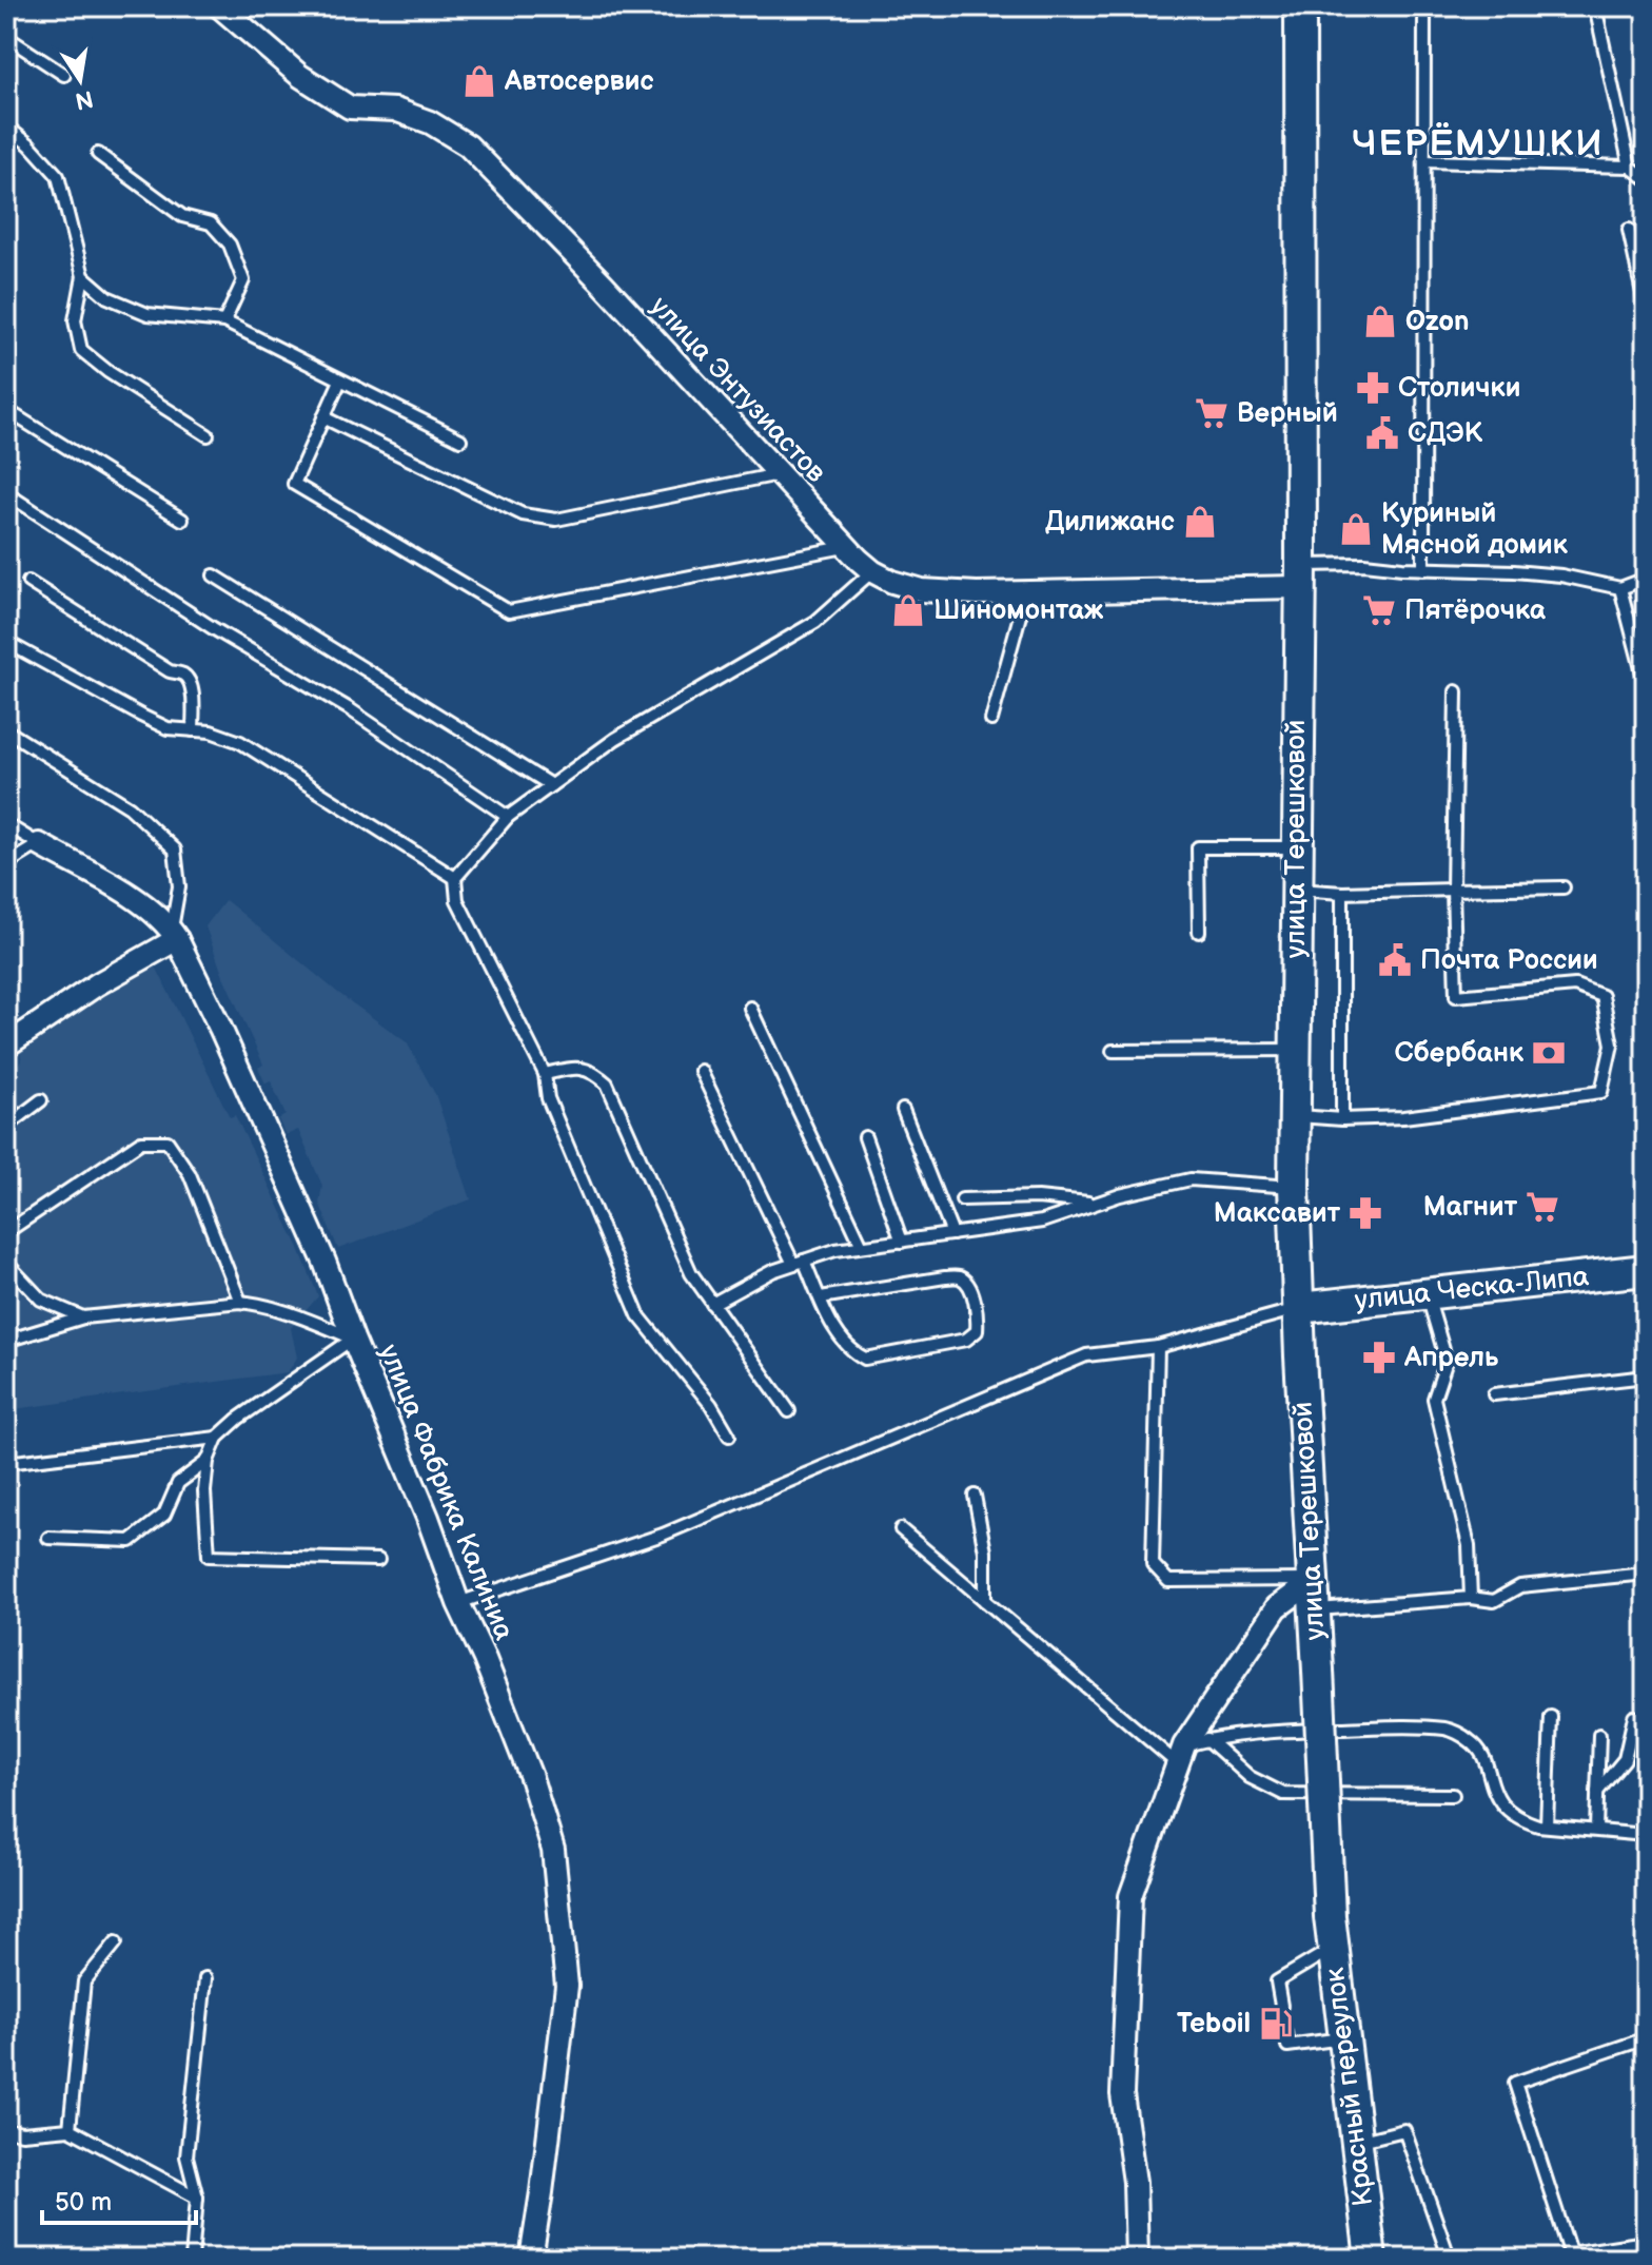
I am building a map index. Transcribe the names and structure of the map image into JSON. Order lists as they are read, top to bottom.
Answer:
{
  "streets": {
    "main road": ["улица Терешковой", "улица Ческа-Липа", "Красный переулок"],
    "street": ["улица Энтузиастов", "улица Фабрика Калиниа"]
  },
  "crossings": [
    ["улица Энтузиастов", "улица Терешковой"],
    ["улица Терешковой", "улица Ческа-Липа"],
    ["улица Терешковой", "Красный переулок"]
  ],
  "districts": ["ЧЕРЁМУШКИ"],
  "places": {
    "shop": [
      "Автосервис",
      "Ozon",
      "Дилижанс",
      "Куриный Мясной домик",
      "Шиномонтаж"
    ],
    "pharmacy": ["Столички", "Максавит", "Апрель"],
    "supermarket": ["Верный", "Пятёрочка", "Магнит"],
    "public building": ["СДЭК", "Почта России"],
    "bank": ["Сбербанк"],
    "fuel station": ["Teboil"]
  },
  "scale_bar": "50 m",
  "north": "bottom"
}
